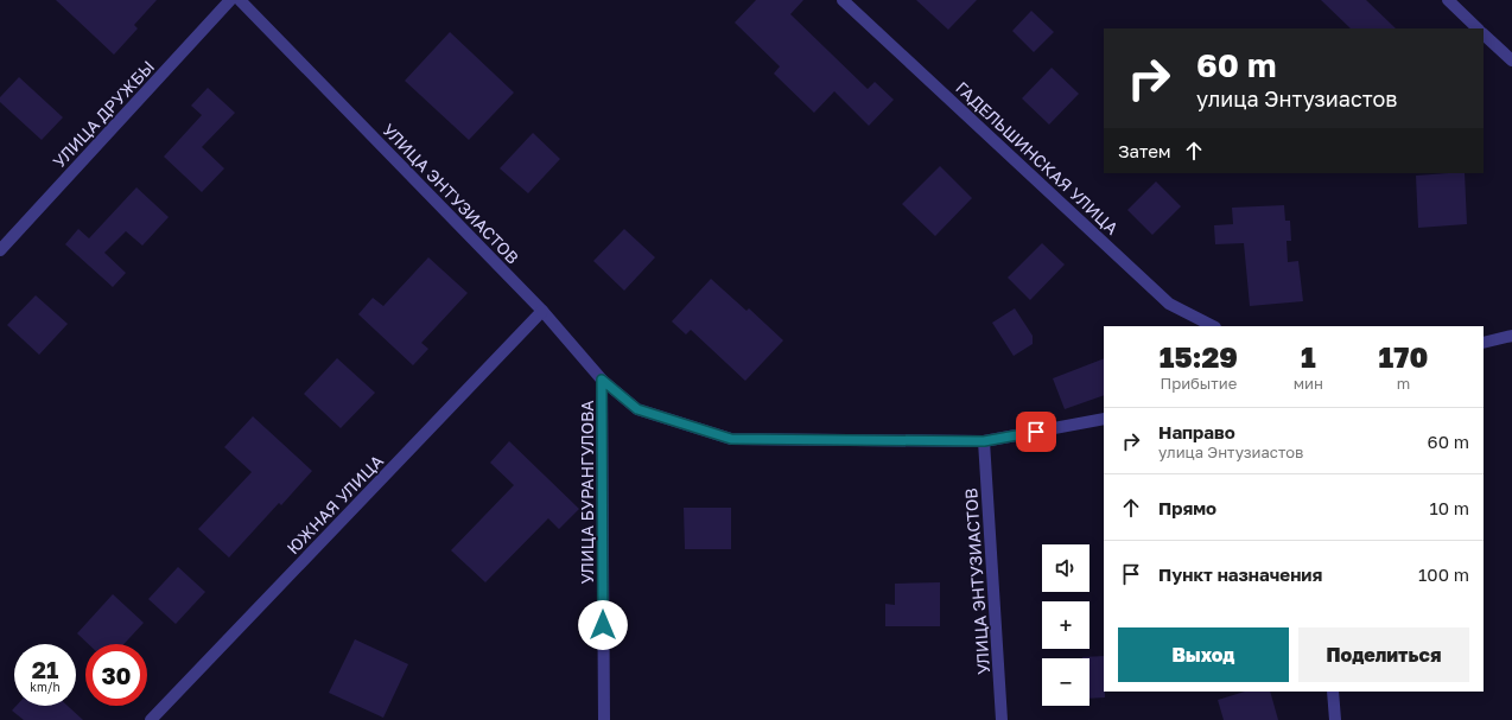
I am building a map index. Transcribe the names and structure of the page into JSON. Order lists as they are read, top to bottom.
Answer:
{
  "streets": {
    "street": [
      "УЛИЦА ДРУЖБЫ",
      "ГАДЕЛЬШИНСКАЯ УЛИЦА",
      "УЛИЦА ЭНТУЗИАСТОВ",
      "УЛИЦА БУРАНГУЛОВА",
      "ЮЖНАЯ УЛИЦА"
    ]
  },
  "crossings": [
    ["УЛИЦА ЭНТУЗИАСТОВ", "УЛИЦА БУРАНГУЛОВА"],
    ["УЛИЦА ЭНТУЗИАСТОВ", "ЮЖНАЯ УЛИЦА"]
  ],
  "page": {
    "turn": ["60 m", "улица Энтузиастов"],
    "then": "Затем",
    "eta": [
      "15:29",
      "Прибытие",
      "1",
      "мин",
      "170",
      "m"
    ],
    "list": [
      {
        "name": "Направо",
        "note": "улица Энтузиастов",
        "value": "60 m"
      },
      {
        "name": "Прямо",
        "value": "10 m"
      },
      {
        "name": "Пункт назначения",
        "value": "100 m"
      }
    ],
    "map_buttons": ["+", "−"],
    "buttons": ["Выход", "Поделиться"],
    "speed": "21 km/h",
    "limit": "30"
  }
}
